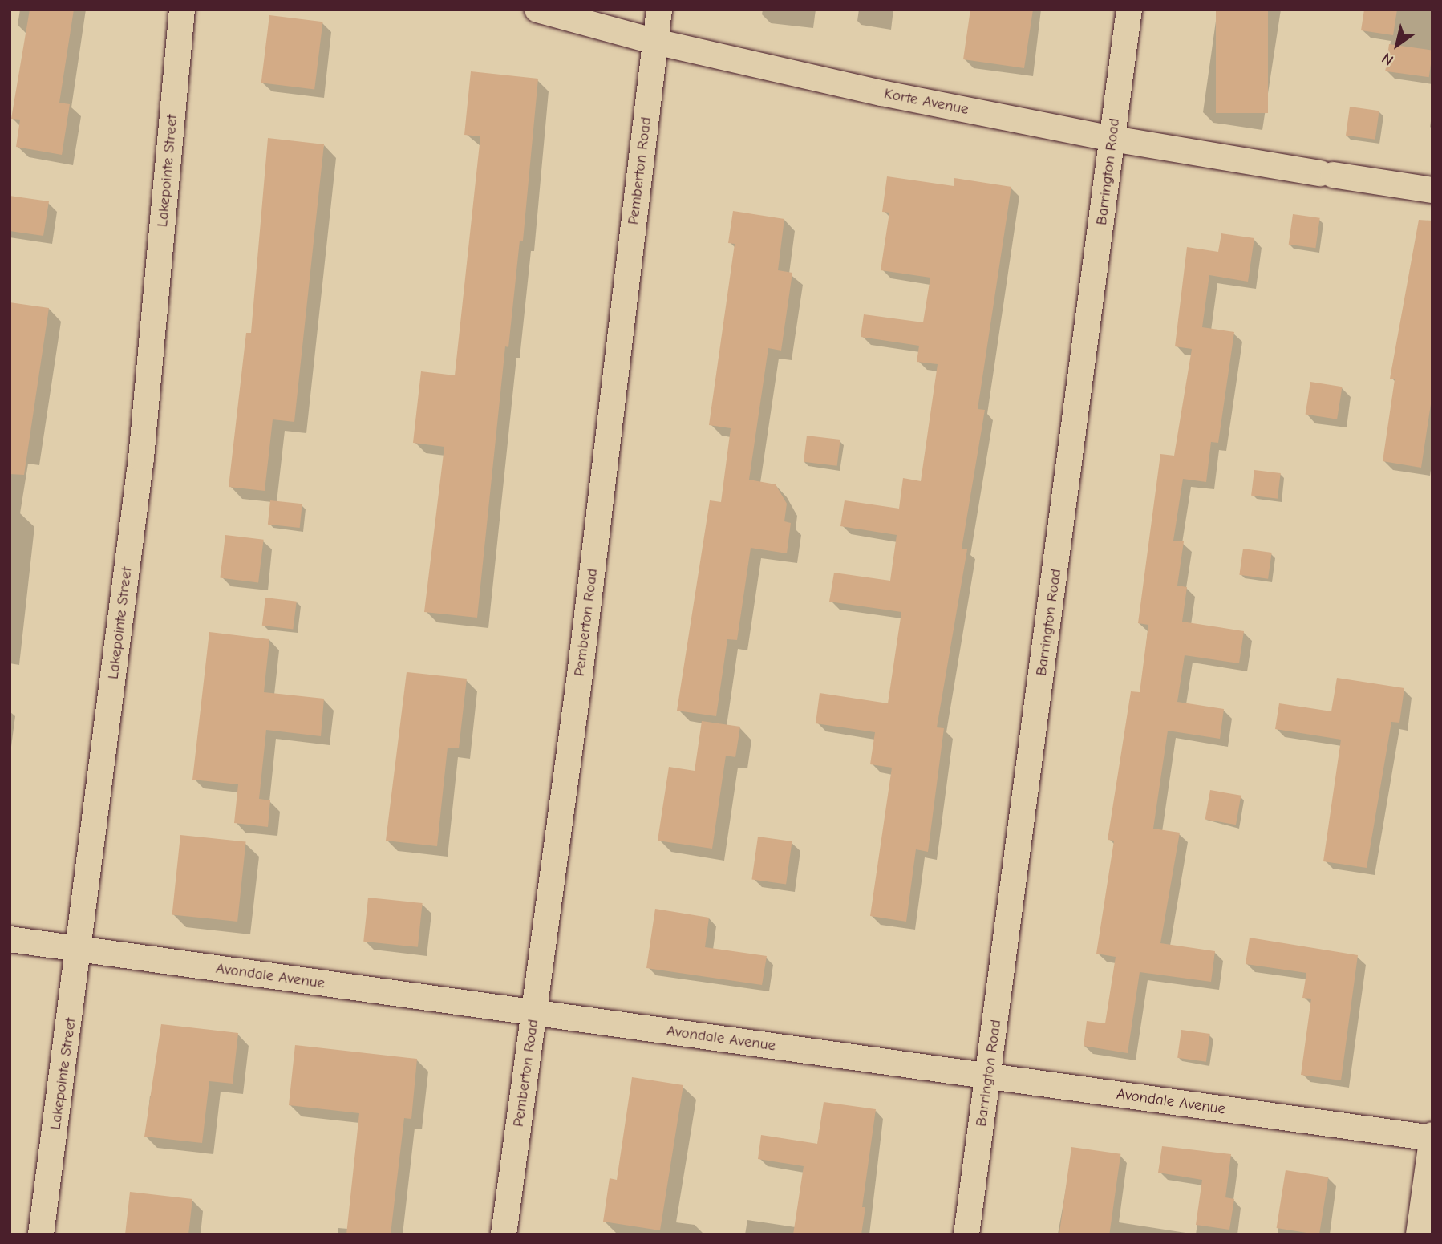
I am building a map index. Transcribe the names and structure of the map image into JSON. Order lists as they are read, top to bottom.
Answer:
{
  "streets": {
    "street": [
      "Korte Avenue",
      "Lakepointe Street",
      "Pemberton Road",
      "Barrington Road",
      "Avondale Avenue"
    ]
  },
  "crossings": [
    ["Korte Avenue", "Pemberton Road"],
    ["Korte Avenue", "Barrington Road"],
    ["Lakepointe Street", "Avondale Avenue"],
    ["Pemberton Road", "Avondale Avenue"],
    ["Barrington Road", "Avondale Avenue"]
  ],
  "north": "bottom left"
}
